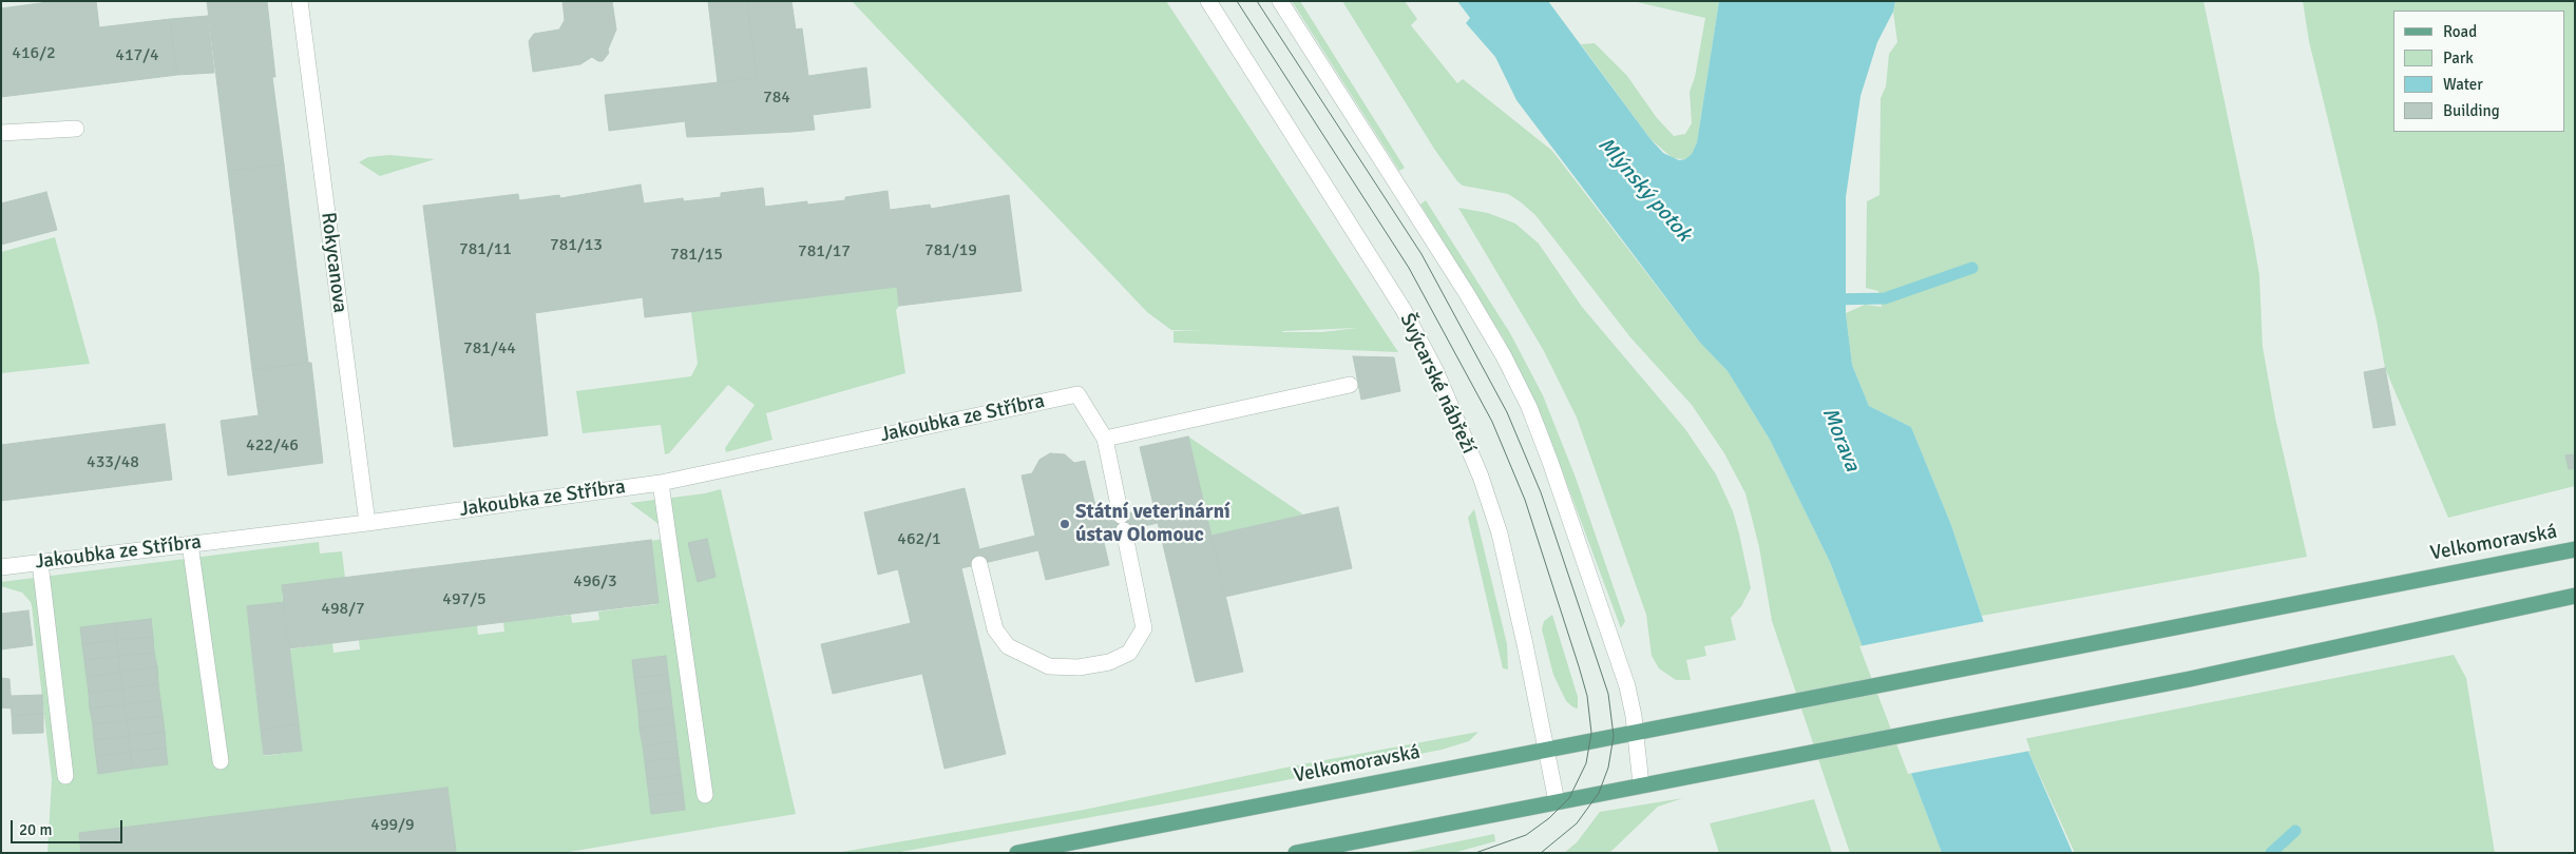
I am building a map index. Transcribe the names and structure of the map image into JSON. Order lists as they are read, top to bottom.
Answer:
{
  "streets": {
    "main road": ["Velkomoravská"],
    "street": ["Rokycanova", "Švýcarské nábřeží", "Jakoubka ze Stříbra"]
  },
  "crossings": [
    ["Rokycanova", "Jakoubka ze Stříbra"],
    ["Švýcarské nábřeží", "Velkomoravská"]
  ],
  "water": ["Mlýnský potok", "Morava"],
  "places": ["Státní veterinární ústav Olomouc"],
  "house_numbers": [
    "416/2",
    "417/4",
    "784",
    "781/13",
    "781/11",
    "781/19",
    "781/17",
    "781/15",
    "781/44",
    "422/46",
    "433/48",
    "462/1",
    "496/3",
    "497/5",
    "498/7",
    "499/9"
  ],
  "legend": [
    "Road",
    "Park",
    "Water",
    "Building"
  ],
  "scale_bar": "20 m"
}
